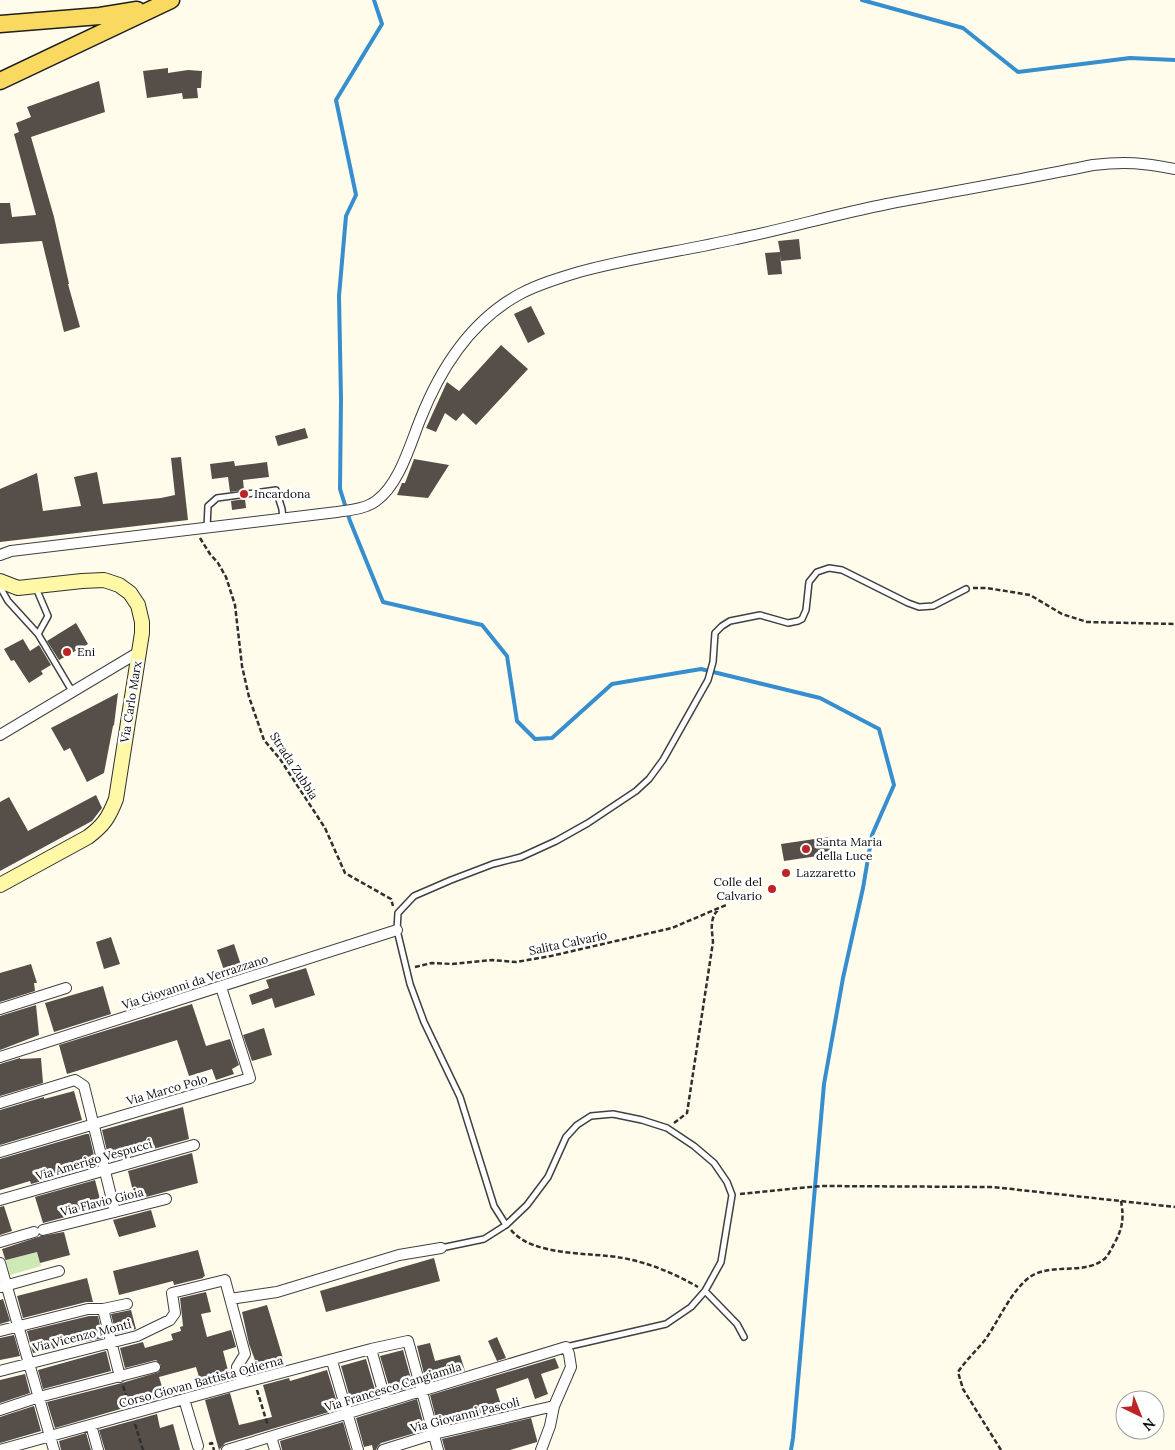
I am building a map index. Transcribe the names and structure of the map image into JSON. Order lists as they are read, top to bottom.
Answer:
{
  "streets": {
    "main road": ["Via Carlo Marx"],
    "street": [
      "Via Giovanni da Verrazzano",
      "Via Marco Polo",
      "Via Amerigo Vespucci",
      "Via Flavio Gioia",
      "Via Vicenzo Monti",
      "Corso Giovan Battista Odierna",
      "Via Francesco Cangiamila",
      "Via Giovanni Pascoli"
    ],
    "path": ["Strada Zubbia", "Salita Calvario"]
  },
  "crossings": [
    ["Via Giovanni da Verrazzano", "Via Marco Polo"],
    ["Corso Giovan Battista Odierna", "Via Francesco Cangiamila"]
  ],
  "places": [
    "Incardona",
    "Eni",
    "Santa Maria della Luce",
    "Lazzaretto",
    "Colle del Calvario"
  ],
  "north": "bottom right"
}
